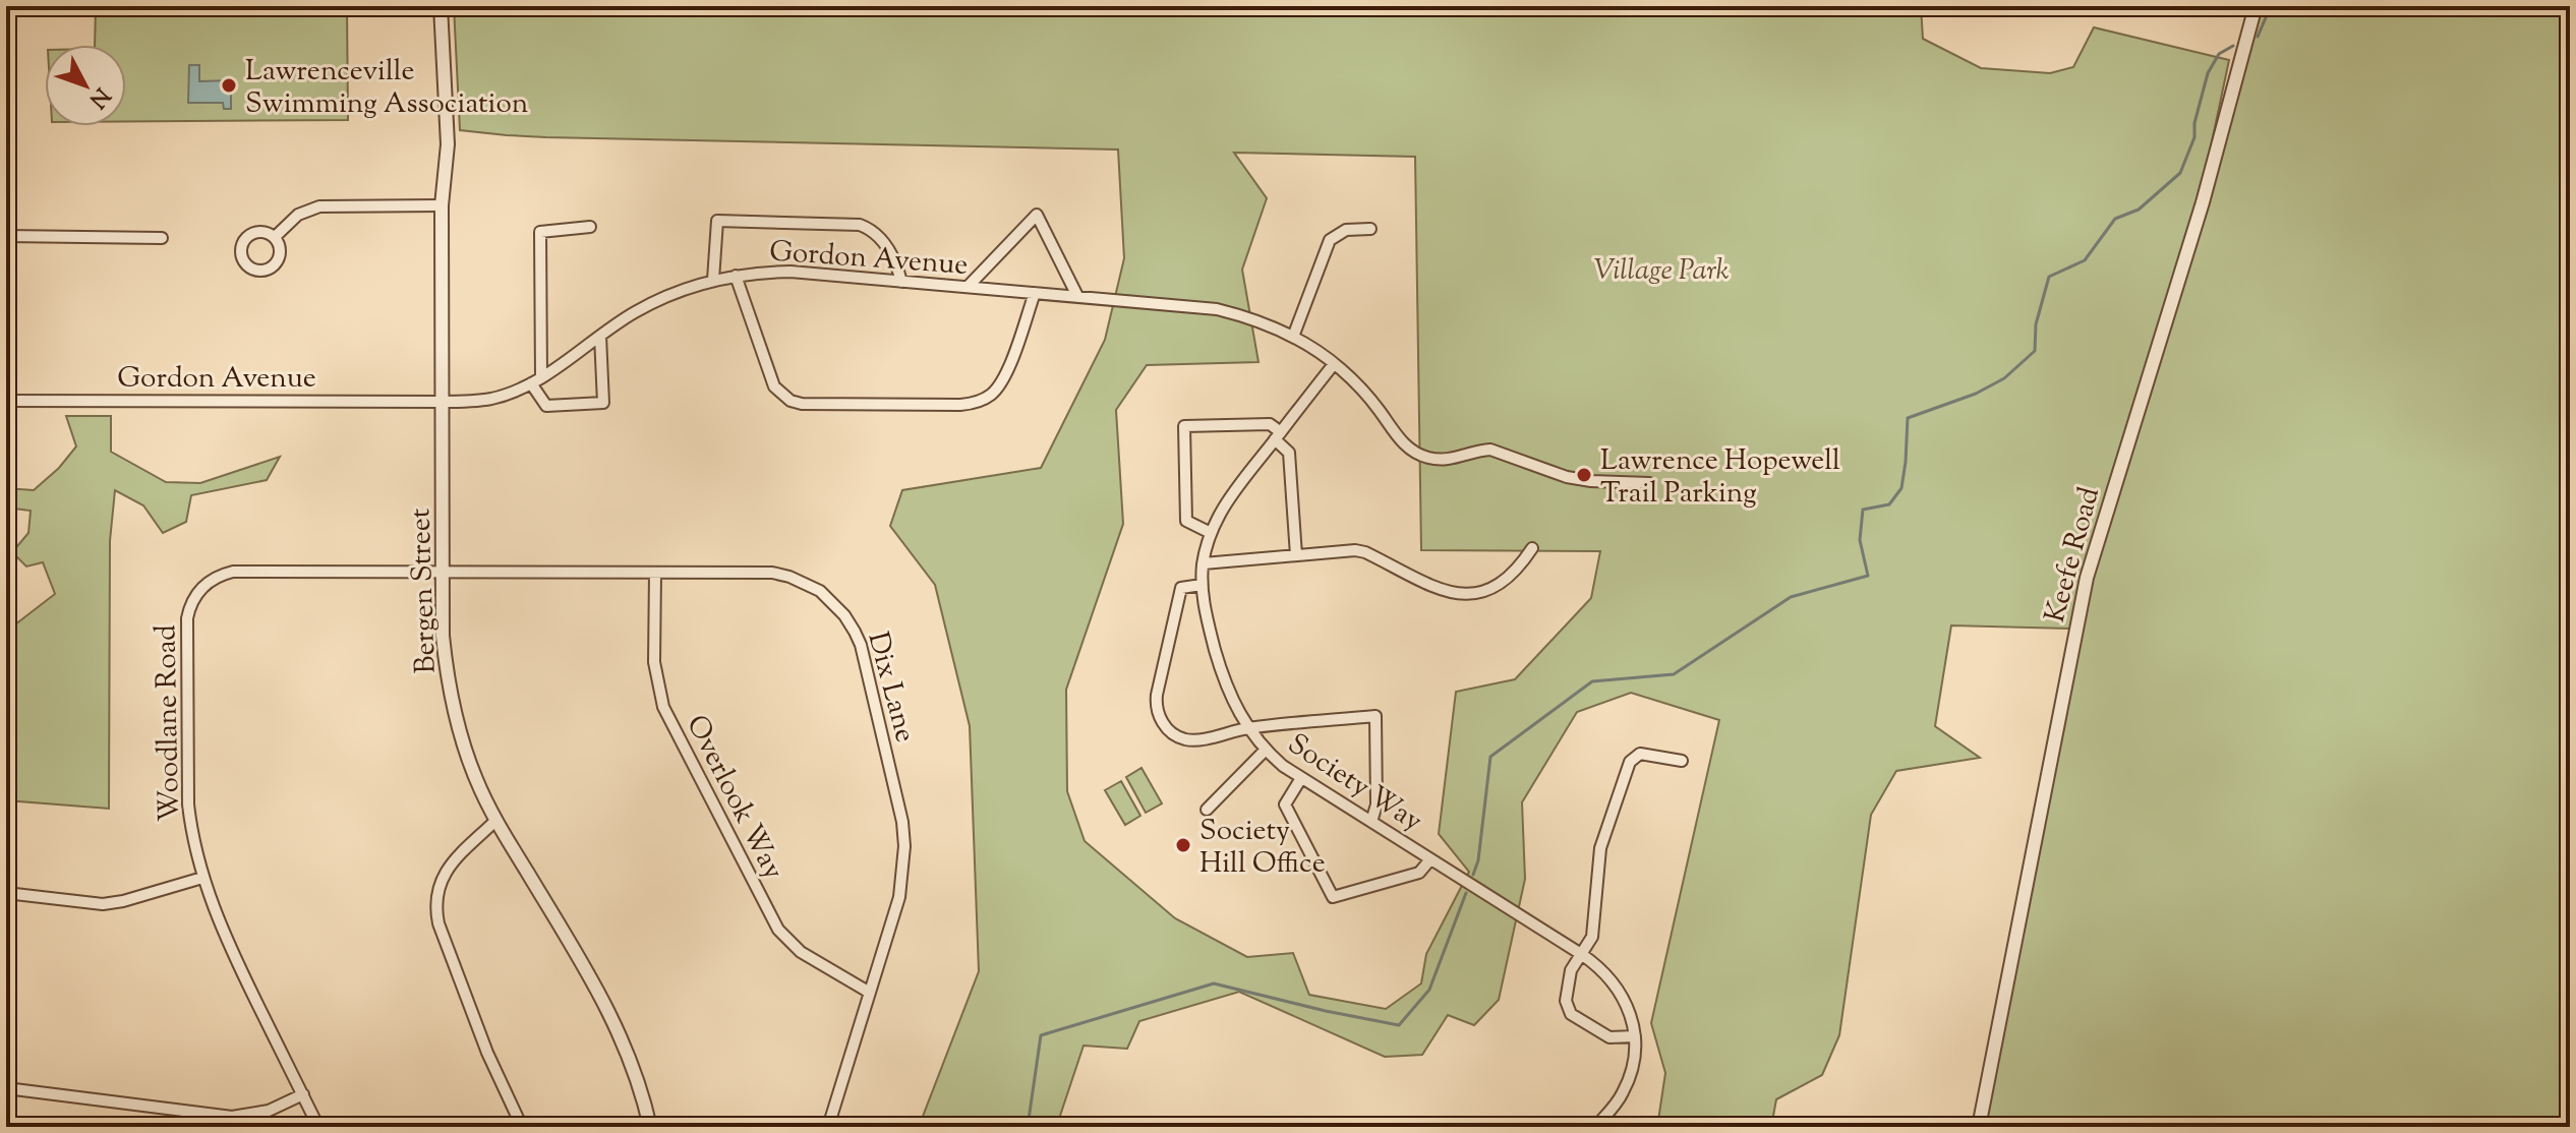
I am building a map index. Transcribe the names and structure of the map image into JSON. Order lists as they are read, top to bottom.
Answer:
{
  "streets": {
    "street": [
      "Gordon Avenue",
      "Keefe Road",
      "Bergen Street",
      "Dix Lane",
      "Woodlane Road",
      "Society Way",
      "Overlook Way"
    ]
  },
  "crossings": [
    ["Gordon Avenue", "Bergen Street"],
    ["Gordon Avenue", "Society Way"],
    ["Bergen Street", "Dix Lane"],
    ["Bergen Street", "Woodlane Road"],
    ["Dix Lane", "Woodlane Road"],
    ["Dix Lane", "Overlook Way"]
  ],
  "parks": ["Village Park"],
  "places": ["Lawrenceville Swimming Association", "Lawrence Hopewell Trail Parking", "Society Hill Office"],
  "north": "bottom right"
}
